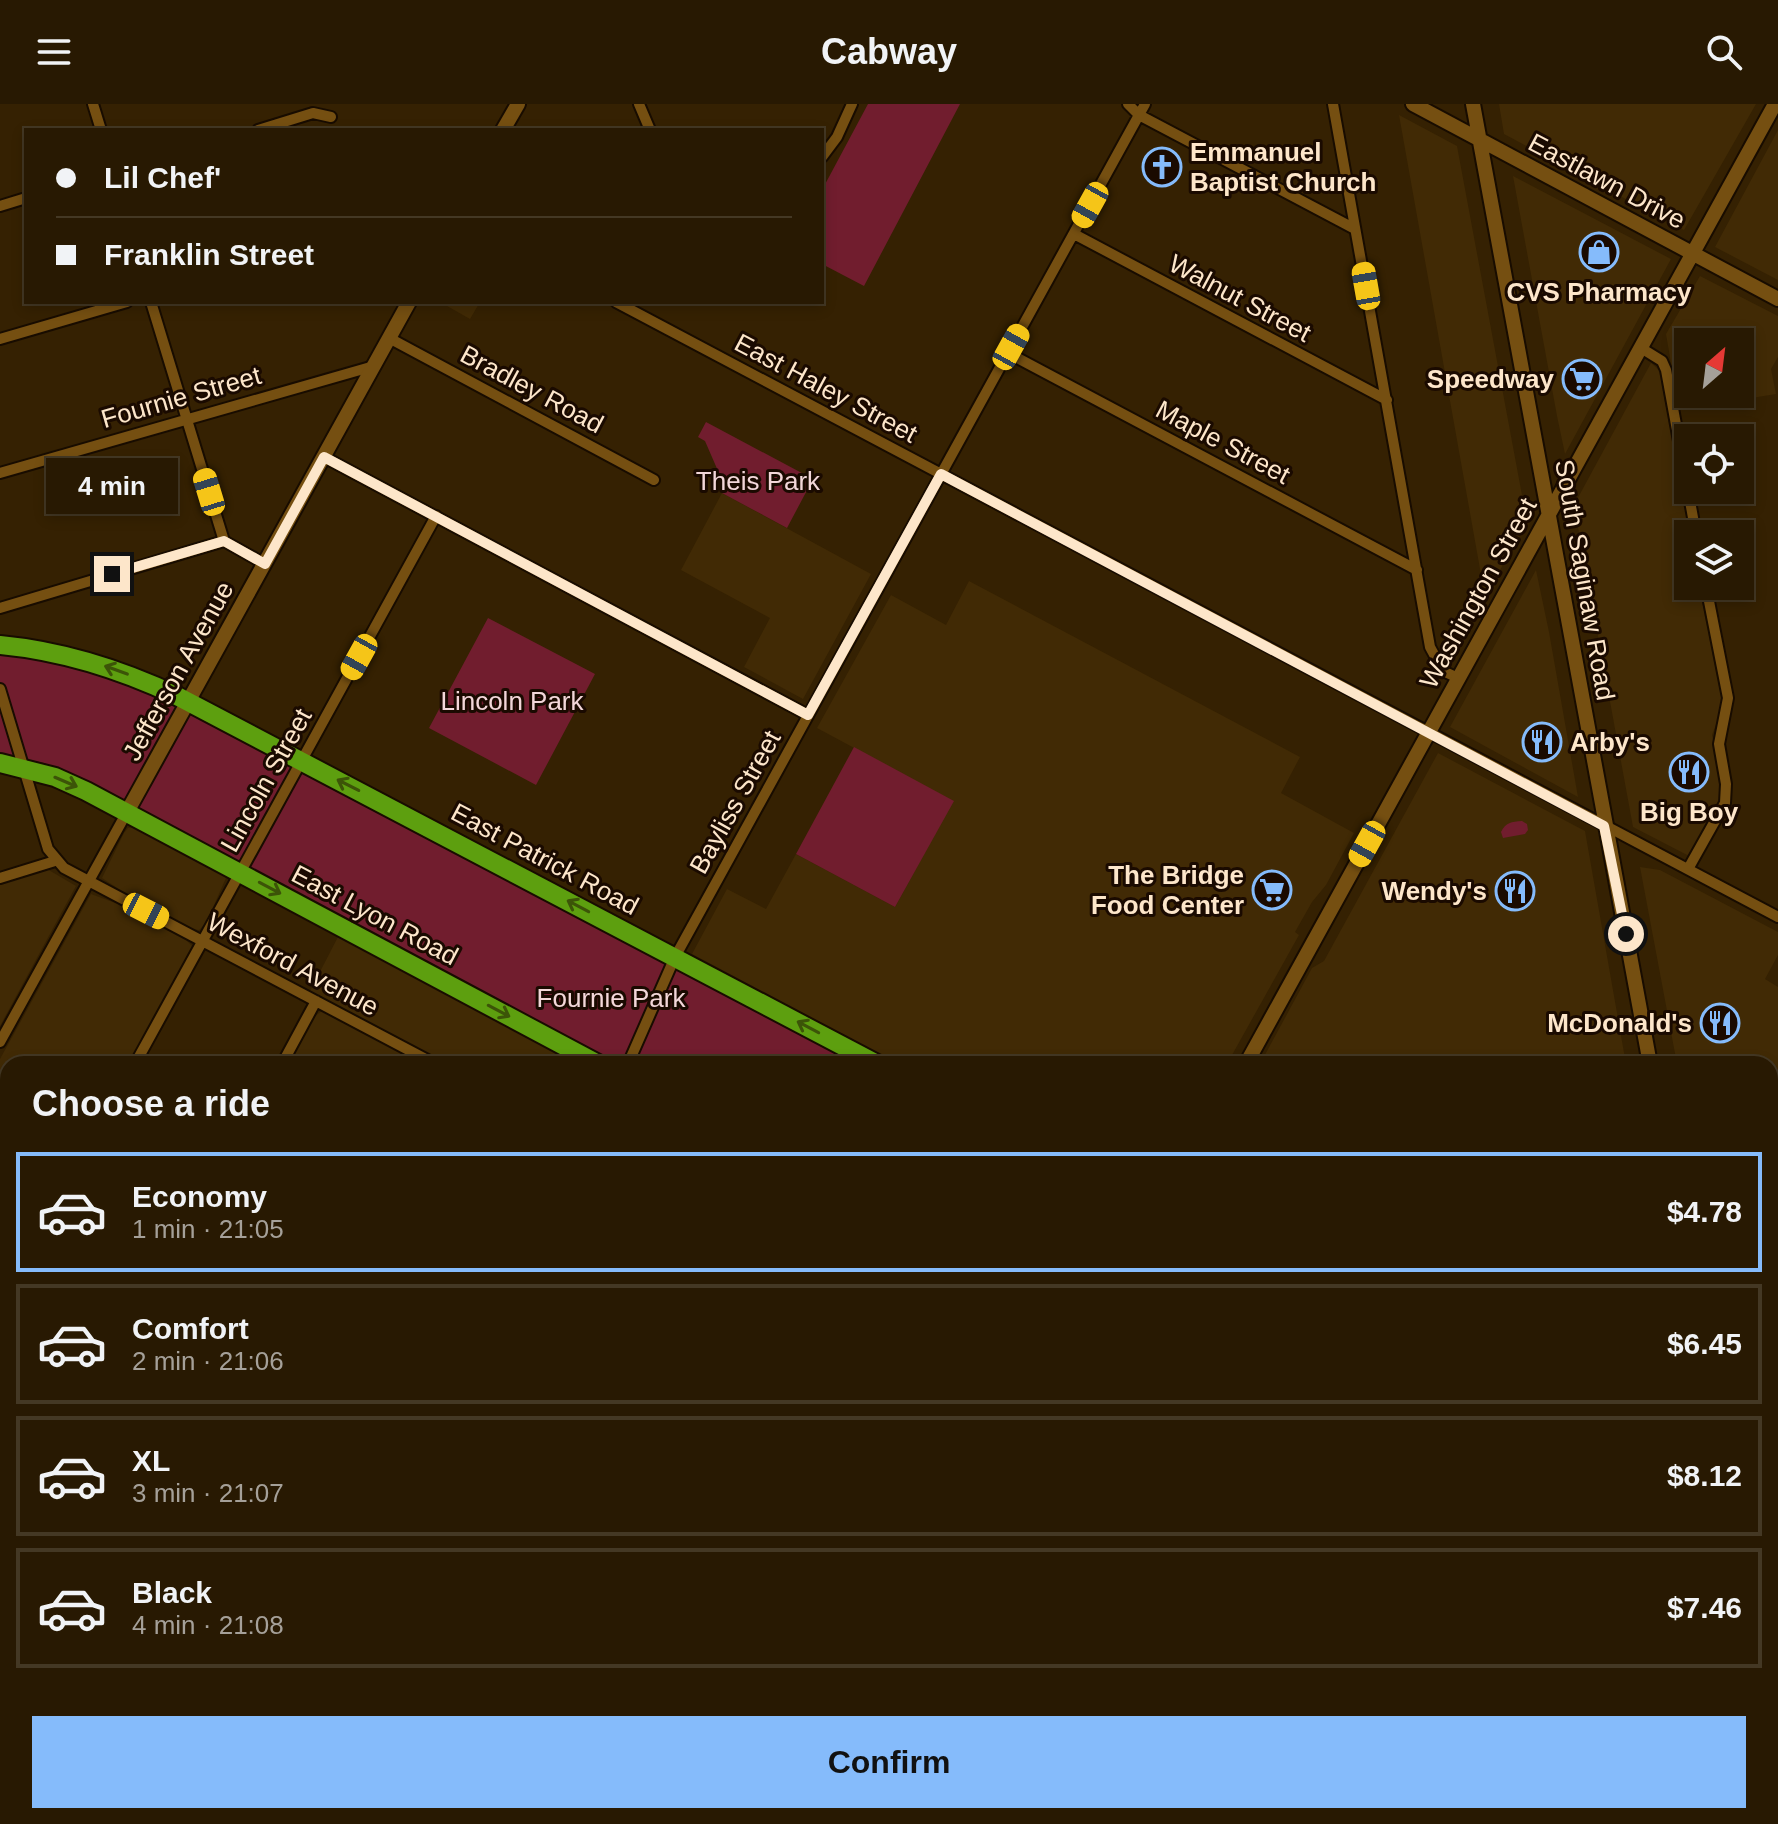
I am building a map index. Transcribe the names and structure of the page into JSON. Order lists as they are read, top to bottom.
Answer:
{
  "streets": {
    "highway": ["East Patrick Road", "East Lyon Road"],
    "street": [
      "Eastlawn Drive",
      "Walnut Street",
      "East Haley Street",
      "Bradley Road",
      "Fournie Street",
      "Maple Street",
      "South Saginaw Road",
      "Washington Street",
      "Jefferson Avenue",
      "Lincoln Street",
      "Bayliss Street",
      "Wexford Avenue"
    ]
  },
  "crossings": [
    ["Eastlawn Drive", "South Saginaw Road"],
    ["Eastlawn Drive", "Washington Street"],
    ["Walnut Street", "Bayliss Street"],
    ["East Haley Street", "South Saginaw Road"],
    ["East Haley Street", "Washington Street"],
    ["East Haley Street", "Bayliss Street"],
    ["Bradley Road", "Jefferson Avenue"],
    ["Fournie Street", "Jefferson Avenue"],
    ["Maple Street", "Bayliss Street"],
    ["South Saginaw Road", "Washington Street"],
    ["Jefferson Avenue", "East Patrick Road"],
    ["Jefferson Avenue", "East Lyon Road"],
    ["Lincoln Street", "East Patrick Road"],
    ["Lincoln Street", "East Lyon Road"],
    ["Lincoln Street", "Wexford Avenue"],
    ["Bayliss Street", "East Patrick Road"]
  ],
  "one_way": ["East Patrick Road", "East Lyon Road"],
  "parks": ["Theis Park", "Lincoln Park", "Fournie Park"],
  "places": {
    "church": ["Emmanuel Baptist Church"],
    "shop": ["CVS Pharmacy"],
    "supermarket": ["Speedway", "The Bridge Food Center"],
    "restaurant": [
      "Arby's",
      "Big Boy",
      "Wendy's",
      "McDonald's"
    ]
  },
  "north": "top right",
  "page": {
    "header": "Cabway",
    "banner": ["Lil Chef'", "Franklin Street"],
    "bubble": "4 min",
    "heading": "Choose a ride",
    "list": [
      {
        "name": "Economy",
        "note": "1 min · 21:05",
        "value": "$4.78"
      },
      {
        "name": "Comfort",
        "note": "2 min · 21:06",
        "value": "$6.45"
      },
      {
        "name": "XL",
        "note": "3 min · 21:07",
        "value": "$8.12"
      },
      {
        "name": "Black",
        "note": "4 min · 21:08",
        "value": "$7.46"
      }
    ],
    "buttons": "Confirm"
  }
}
